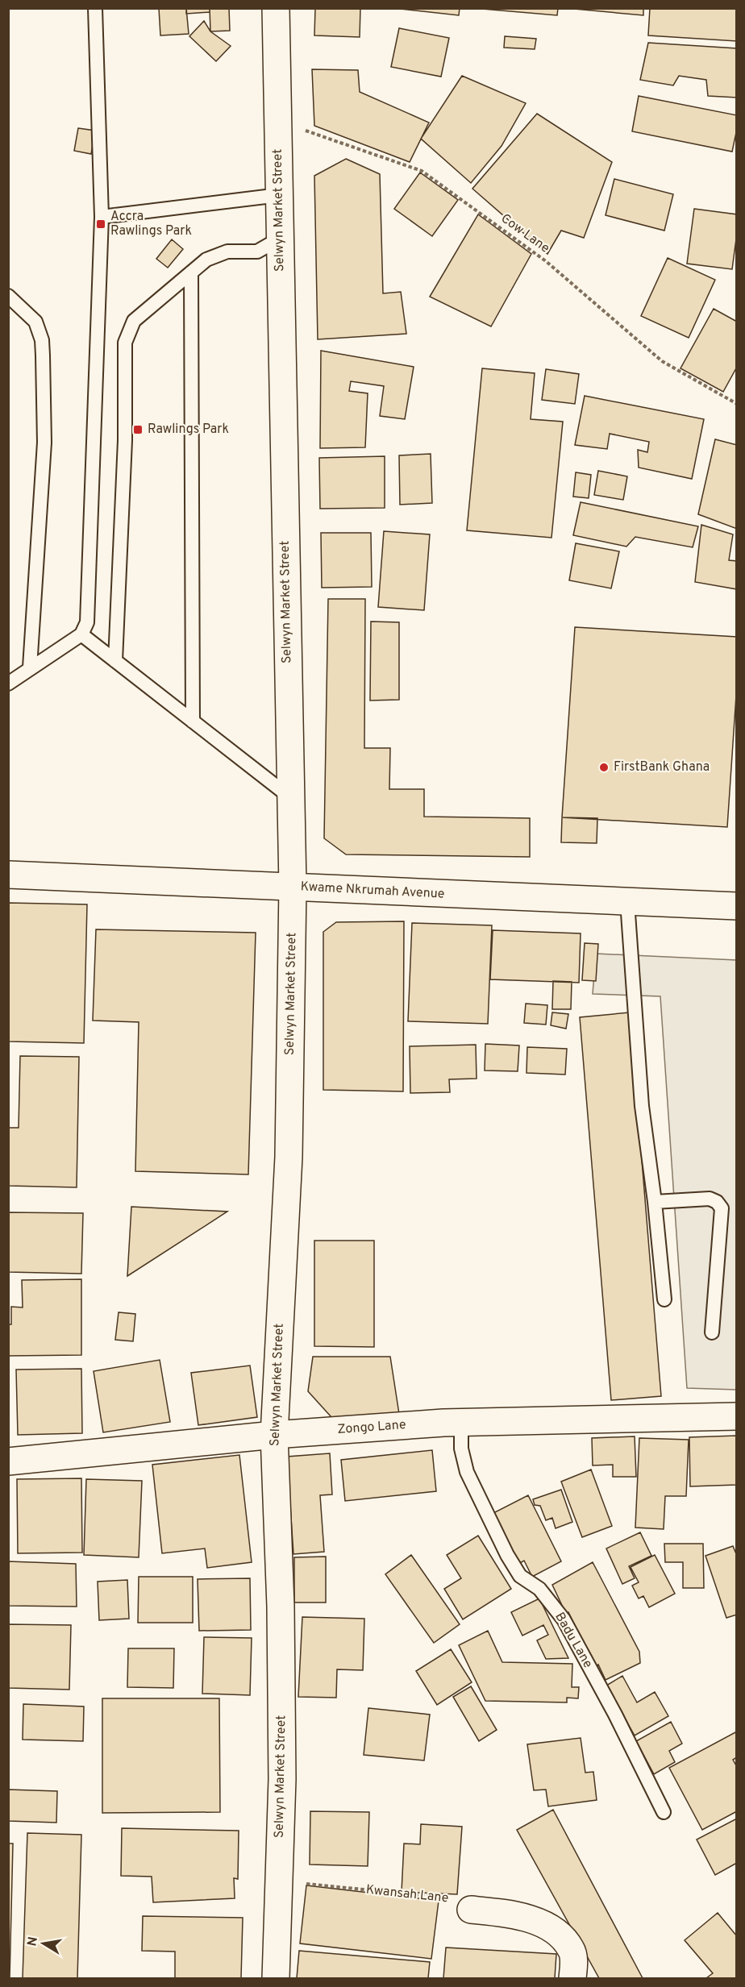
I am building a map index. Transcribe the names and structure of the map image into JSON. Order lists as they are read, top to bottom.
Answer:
{
  "streets": {
    "main road": ["Selwyn Market Street", "Kwame Nkrumah Avenue", "Zongo Lane"],
    "lane": ["Badu Lane"],
    "path": ["Cow Lane", "Kwansah Lane"]
  },
  "crossings": [
    ["Selwyn Market Street", "Cow Lane"],
    ["Selwyn Market Street", "Kwame Nkrumah Avenue"],
    ["Selwyn Market Street", "Zongo Lane"],
    ["Selwyn Market Street", "Kwansah Lane"],
    ["Zongo Lane", "Badu Lane"]
  ],
  "places": {
    "transit": ["Accra Rawlings Park", "Rawlings Park"],
    "other": ["FirstBank Ghana"]
  },
  "north": "left"
}
